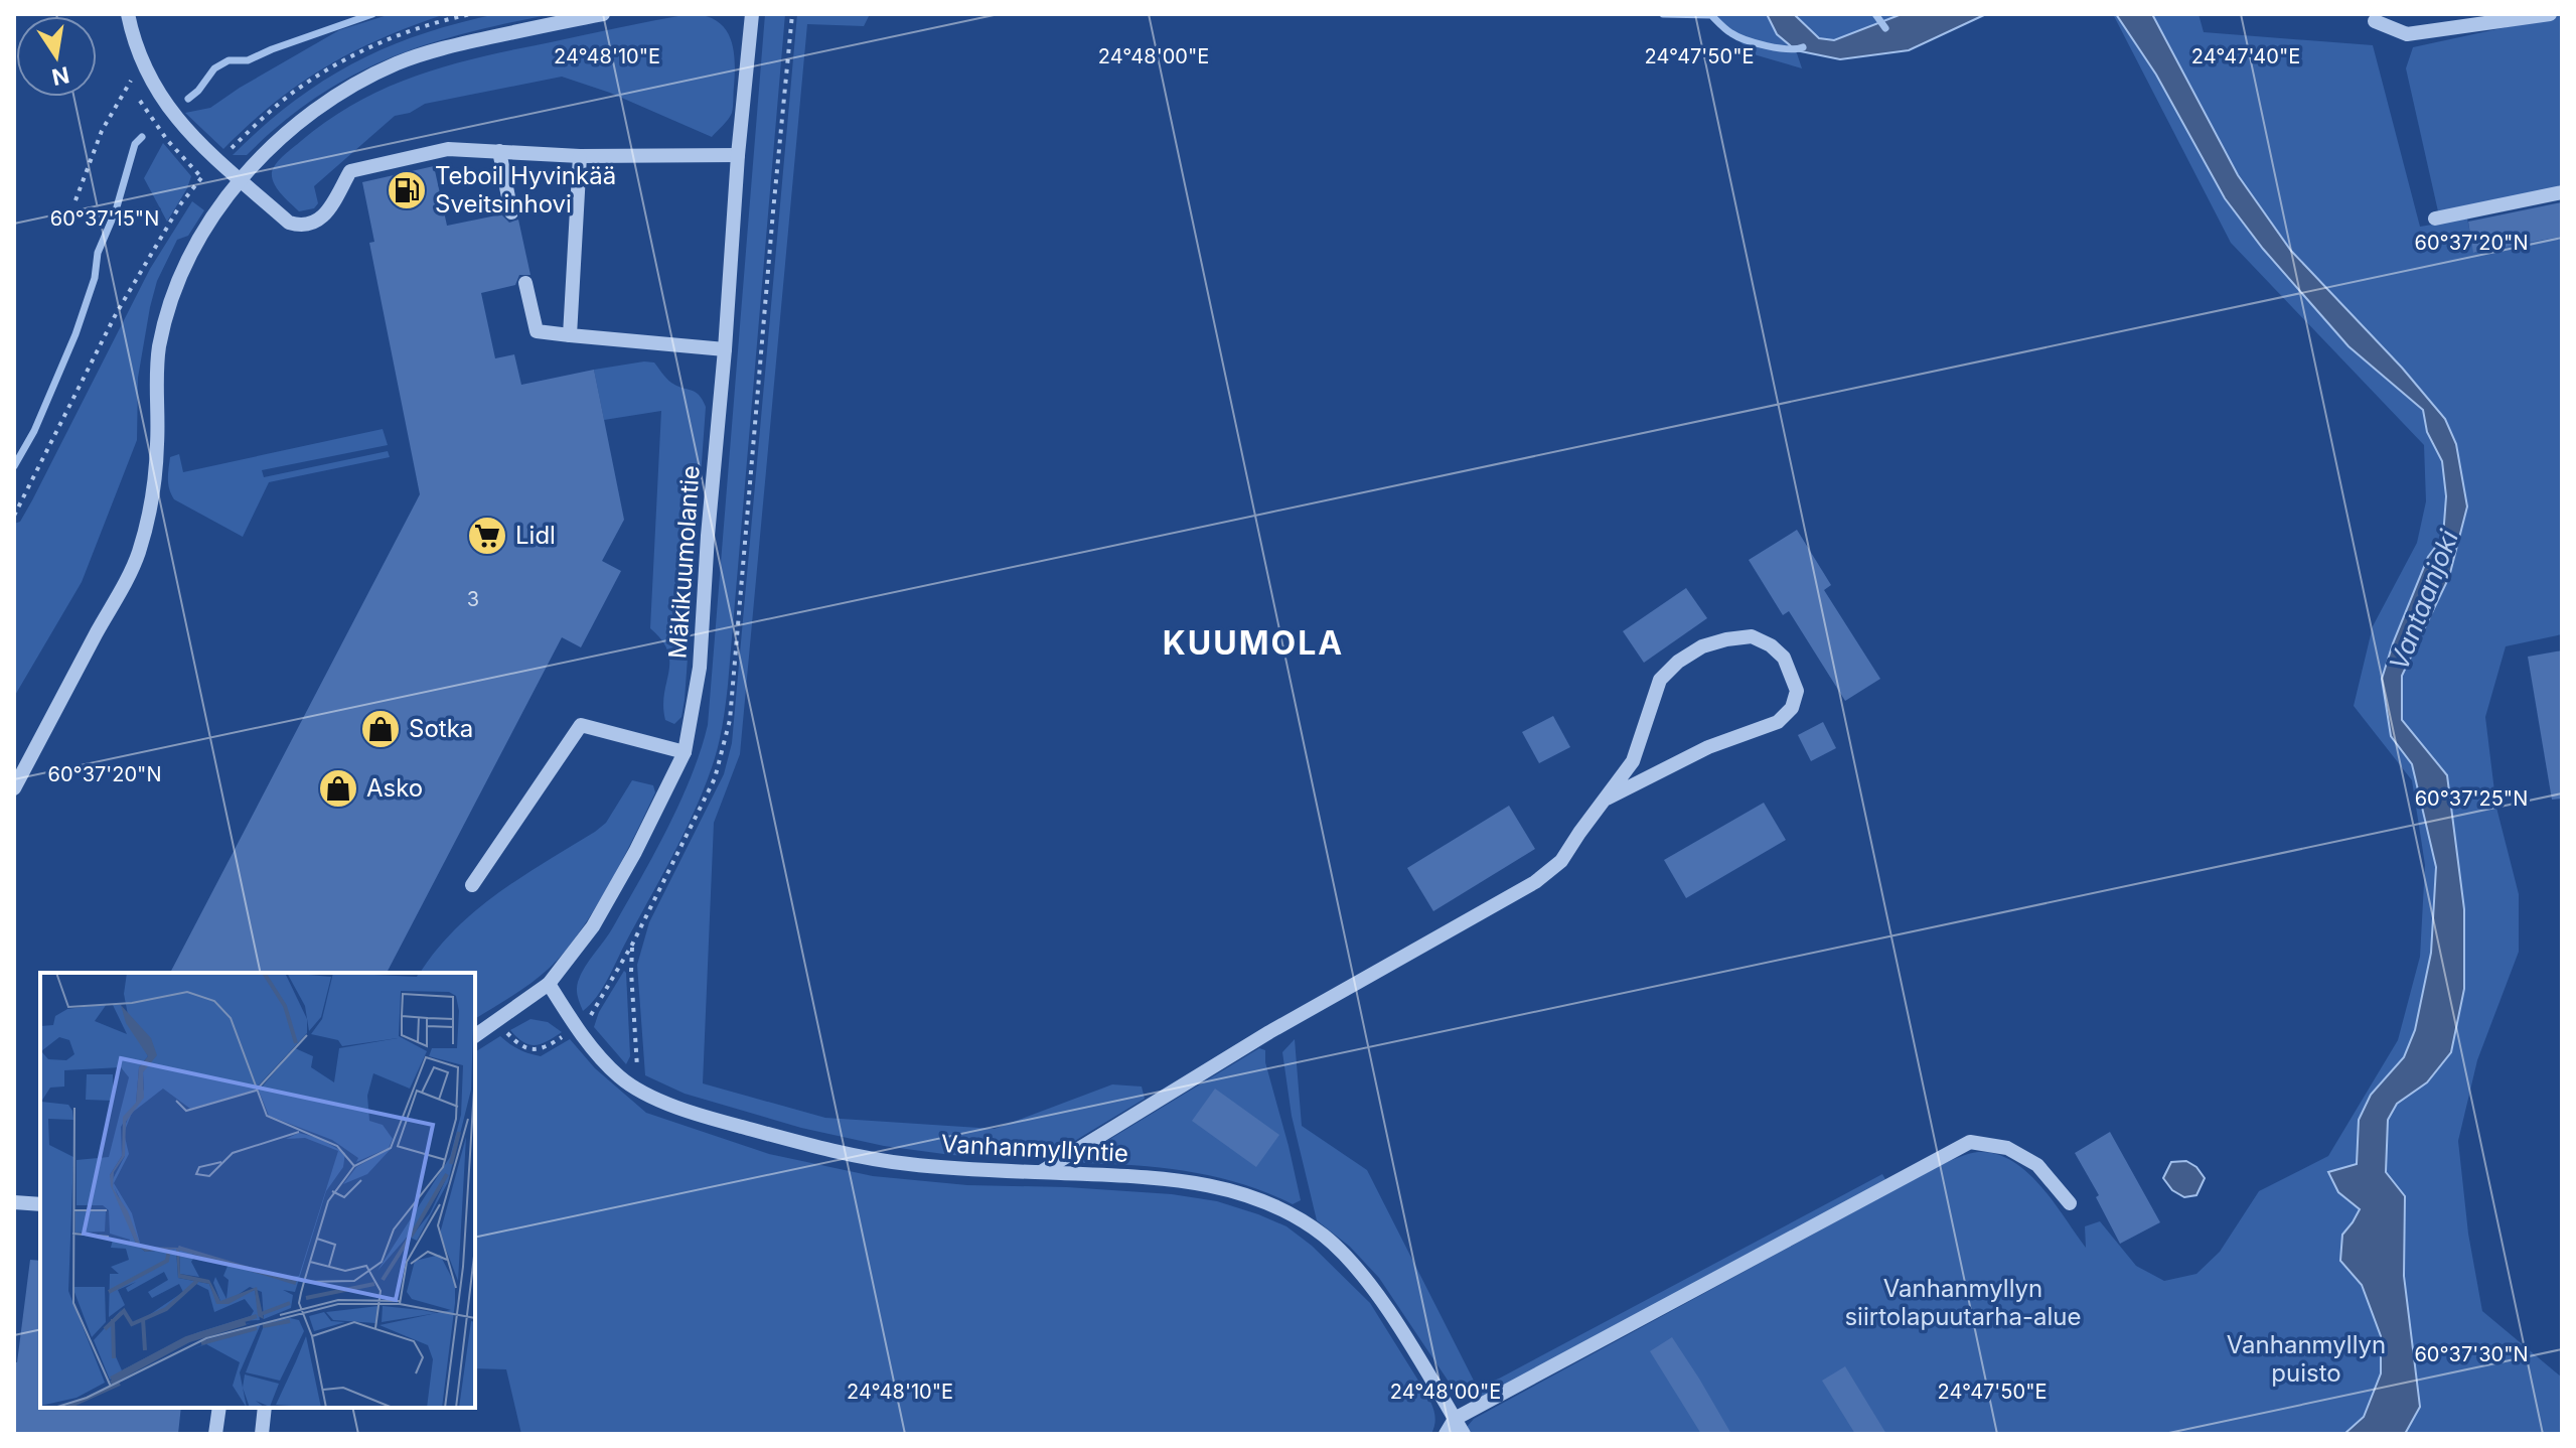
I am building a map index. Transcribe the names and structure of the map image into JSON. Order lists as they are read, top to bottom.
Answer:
{
  "streets": {
    "street": ["Mäkikuumolantie", "Vanhanmyllyntie"]
  },
  "crossings": [
    ["Mäkikuumolantie", "Vanhanmyllyntie"]
  ],
  "districts": ["KUUMOLA"],
  "water": ["Vantaanjoki"],
  "parks": ["Vanhanmyllyn siirtolapuutarha-alue", "Vanhanmyllyn puisto"],
  "places": {
    "fuel station": ["Teboil Hyvinkää Sveitsinhovi"],
    "supermarket": ["Lidl"],
    "shop": ["Sotka", "Asko"]
  },
  "house_numbers": ["3"],
  "north": "bottom",
  "coordinates": [
    "24°48'10\"E",
    "24°48'00\"E",
    "24°47'50\"E",
    "24°47'40\"E",
    "60°37'15\"N",
    "60°37'20\"N",
    "60°37'25\"N",
    "60°37'30\"N"
  ]
}
